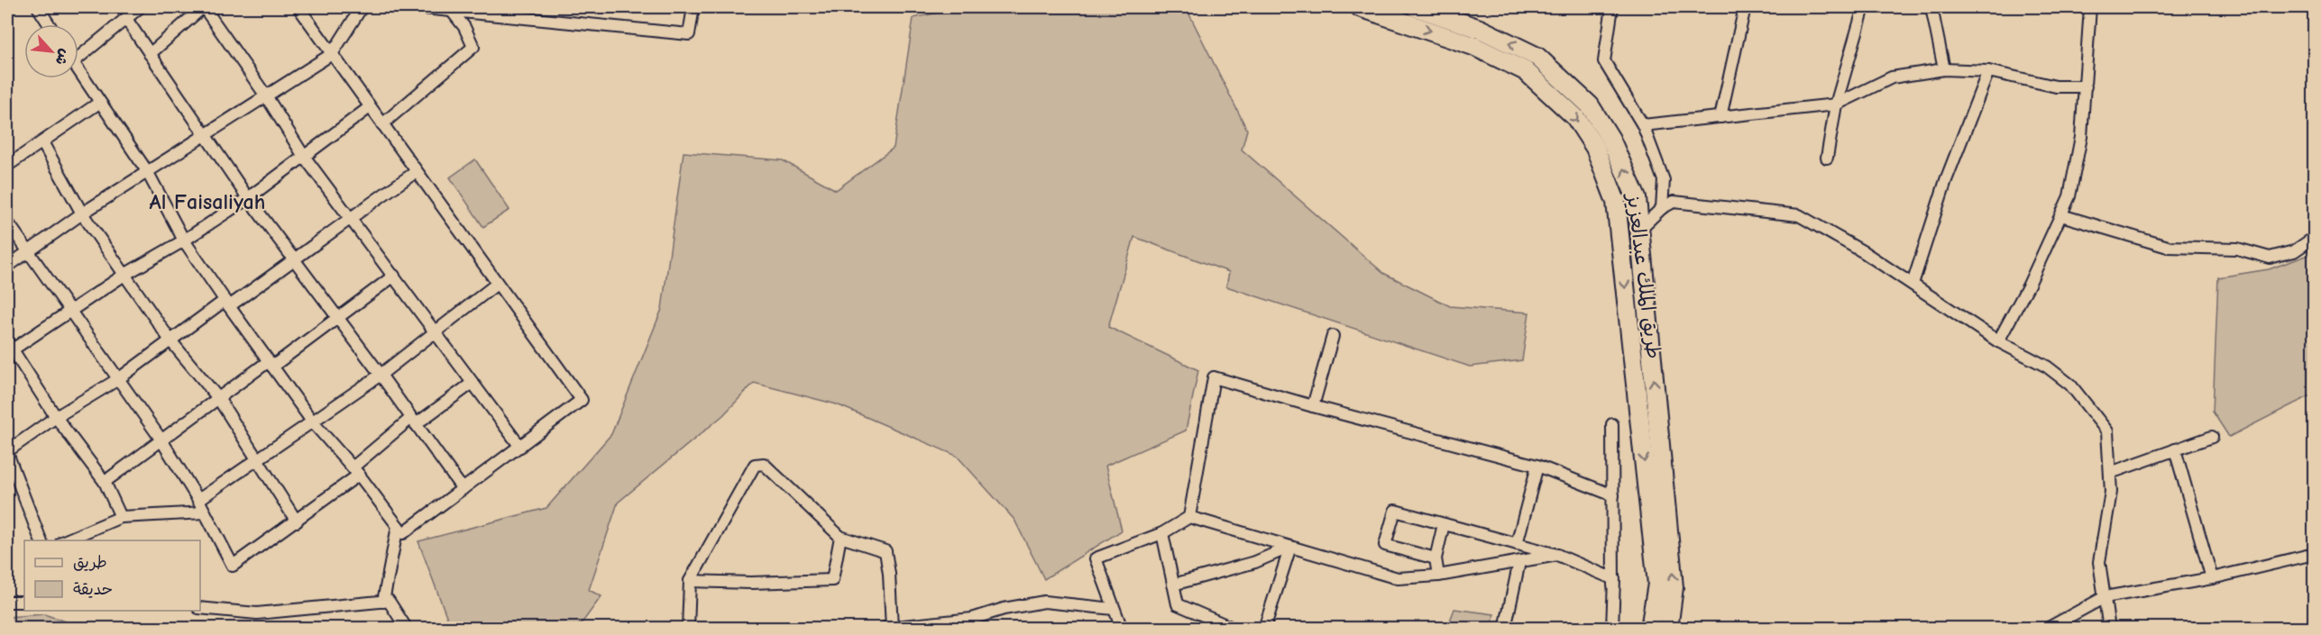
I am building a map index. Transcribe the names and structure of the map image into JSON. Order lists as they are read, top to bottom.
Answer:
{
  "streets": {
    "highway": ["طريق الملك عبدالعزيز"]
  },
  "districts": ["Al Faisaliyah"],
  "legend": ["طريق", "حديقة"],
  "north": "bottom right"
}
